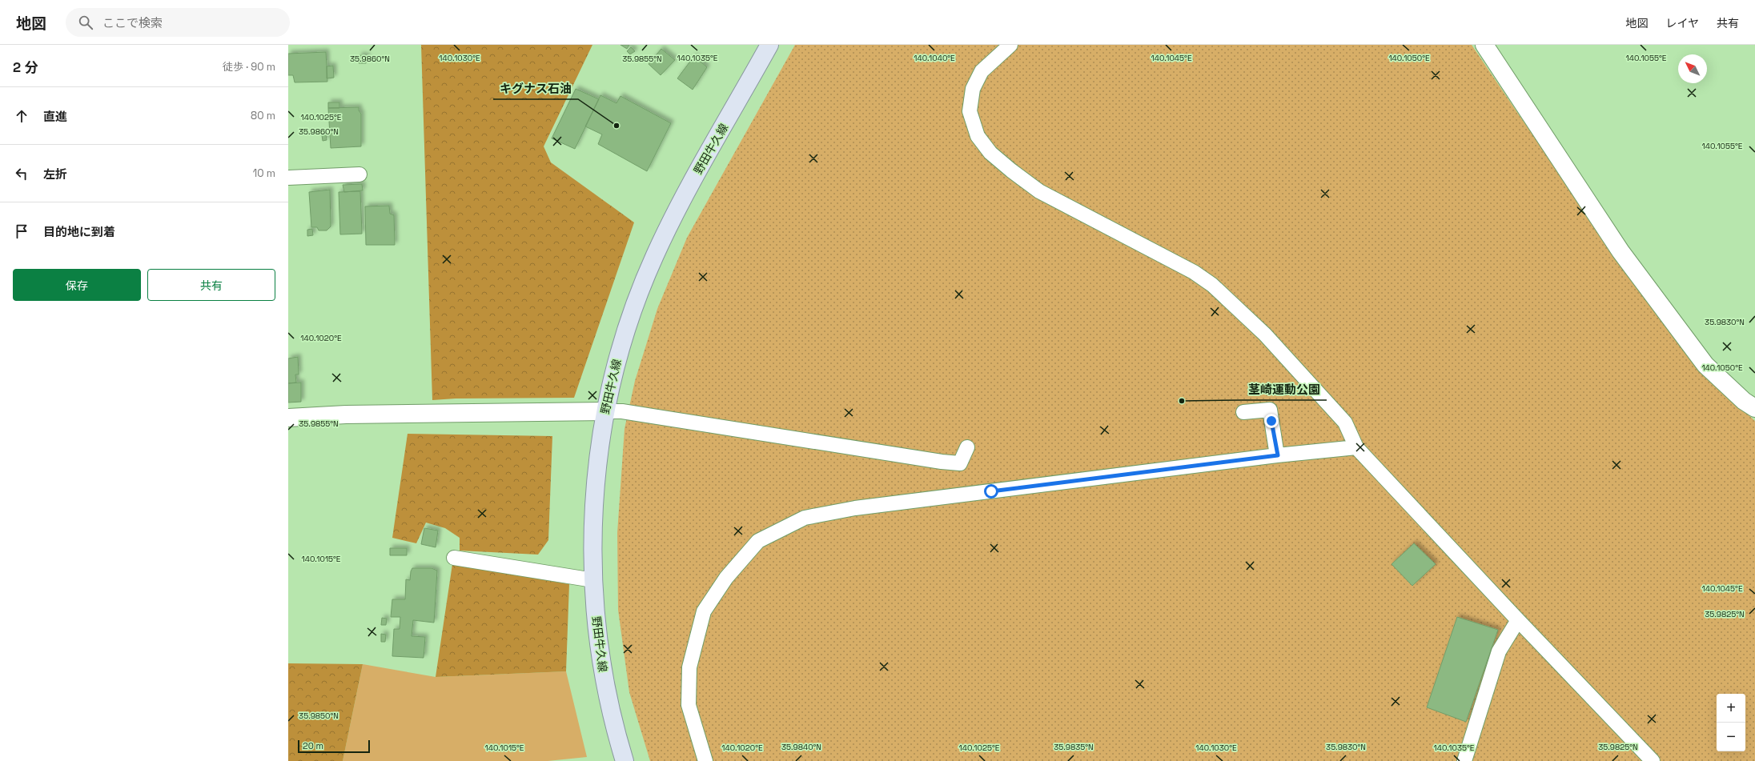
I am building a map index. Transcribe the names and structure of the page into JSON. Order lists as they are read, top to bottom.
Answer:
{
  "streets": {
    "main road": ["野田牛久線"]
  },
  "places": ["キグナス石油", "茎崎運動公園"],
  "scale_bar": "20 m",
  "north": "top left",
  "page": {
    "header": "地図",
    "search": "ここで検索",
    "nav": ["地図", "レイヤ", "共有"],
    "heading": ["2 分", "徒歩 · 90 m"],
    "list": [
      ["直進", "80 m"],
      ["左折", "10 m"],
      "目的地に到着"
    ],
    "buttons": ["保存", "共有"],
    "map_buttons": ["+", "−"],
    "scale": "20 m"
  },
  "coordinates": [
    "140.1030°E",
    "140.1035°E",
    "140.1040°E",
    "140.1045°E",
    "140.1050°E",
    "140.1055°E",
    "35.9860°N",
    "35.9855°N",
    "140.1025°E",
    "35.9830°N",
    "140.1020°E",
    "140.1015°E",
    "35.9825°N",
    "35.9850°N",
    "35.9840°N",
    "35.9835°N"
  ]
}
